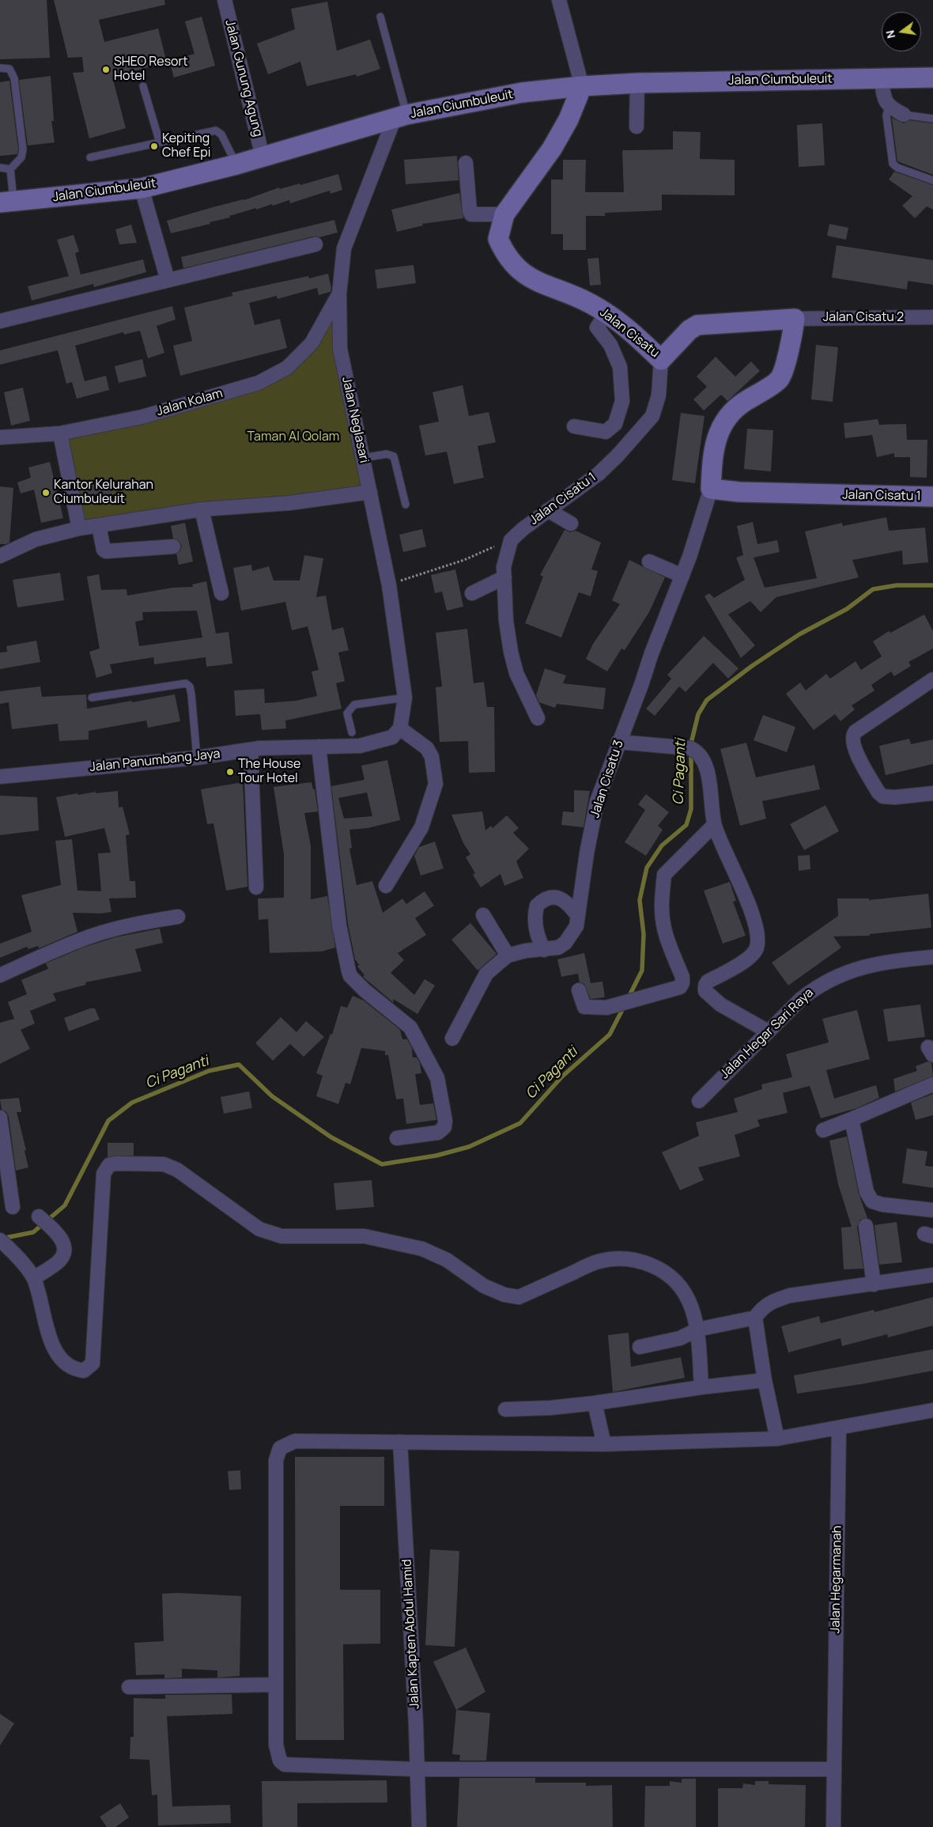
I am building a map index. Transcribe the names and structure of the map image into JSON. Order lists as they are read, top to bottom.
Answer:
{
  "streets": {
    "street": [
      "Jalan Gunung Agung",
      "Jalan Ciumbuleuit",
      "Jalan Cisatu 2",
      "Jalan Cisatu",
      "Jalan Kolam",
      "Jalan Neglasari",
      "Jalan Cisatu 1",
      "Jalan Panumbang Jaya",
      "Jalan Cisatu 3",
      "Jalan Hegar Sari Raya",
      "Jalan Hegarmanah",
      "Jalan Kapten Abdul Hamid"
    ]
  },
  "crossings": [
    ["Jalan Gunung Agung", "Jalan Ciumbuleuit"],
    ["Jalan Ciumbuleuit", "Jalan Cisatu"],
    ["Jalan Ciumbuleuit", "Jalan Neglasari"],
    ["Jalan Cisatu 2", "Jalan Cisatu"],
    ["Jalan Cisatu", "Jalan Cisatu 1"],
    ["Jalan Kolam", "Jalan Neglasari"],
    ["Jalan Neglasari", "Jalan Panumbang Jaya"],
    ["Jalan Cisatu 1", "Jalan Cisatu 3"]
  ],
  "water": ["Ci Paganti"],
  "parks": ["Taman Al Qolam"],
  "places": [
    "SHEO Resort Hotel",
    "Kepiting Chef Epi",
    "Kantor Kelurahan Ciumbuleuit",
    "The House Tour Hotel"
  ],
  "north": "left"
}
